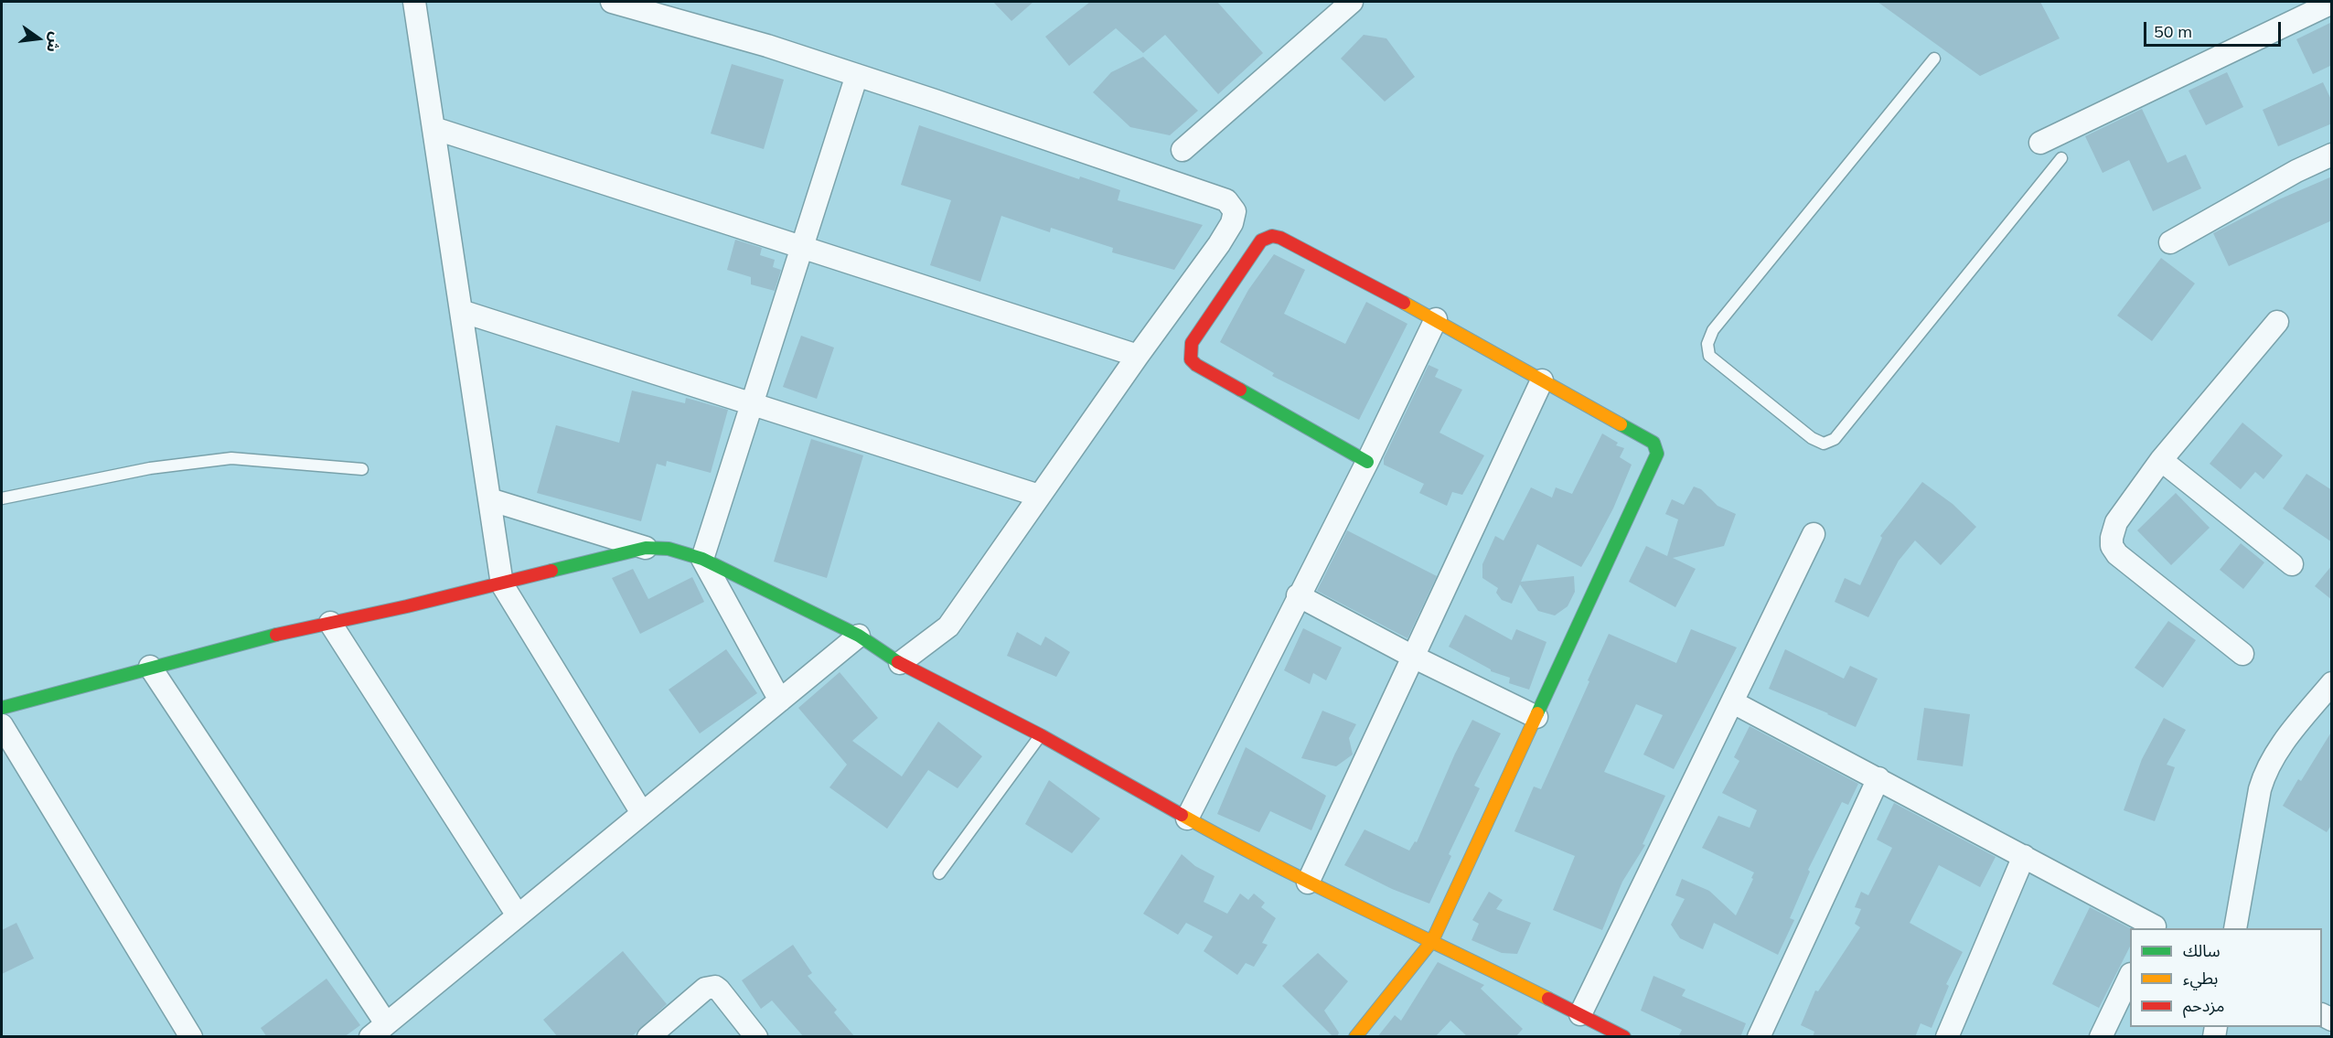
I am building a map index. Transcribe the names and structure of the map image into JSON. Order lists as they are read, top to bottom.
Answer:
{
  "legend": ["سالك", "بطيء", "مزدحم"],
  "scale_bar": "50 m",
  "north": "right"
}
